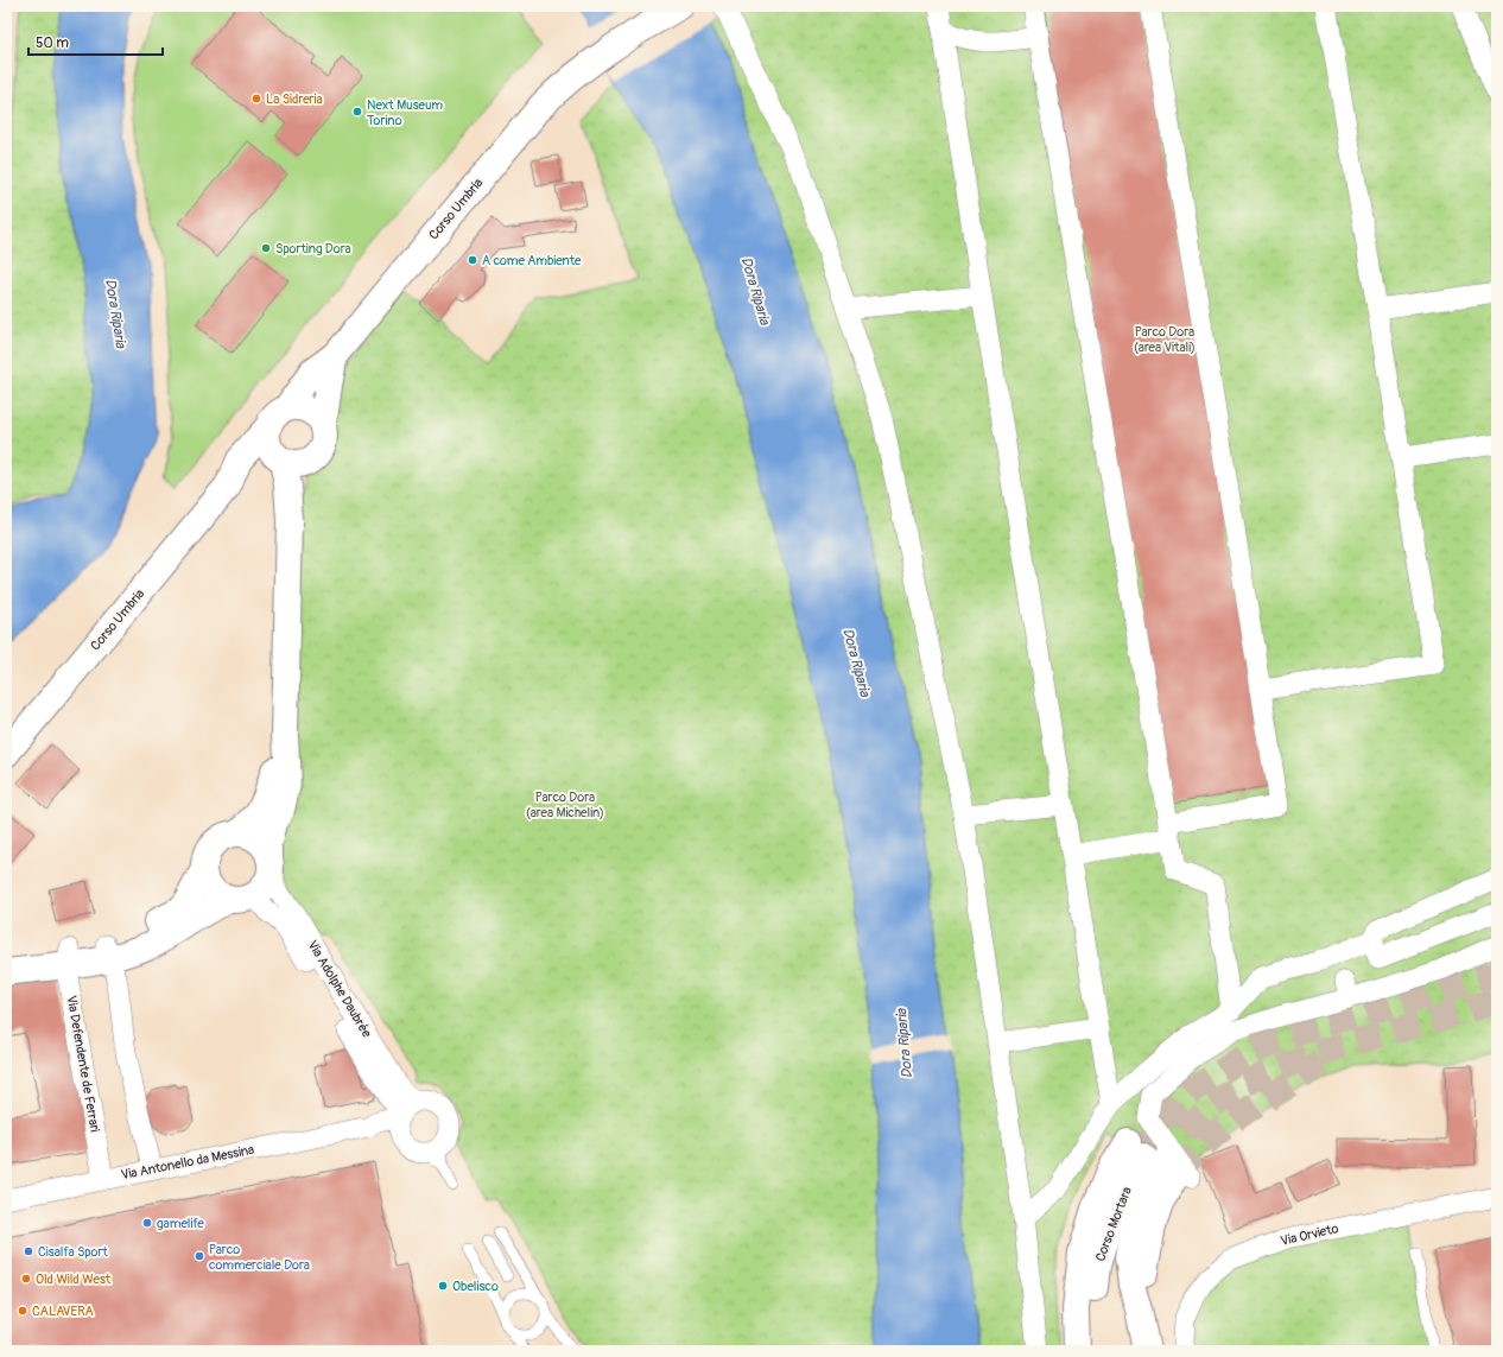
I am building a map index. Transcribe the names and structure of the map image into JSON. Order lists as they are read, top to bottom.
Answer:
{
  "streets": {
    "street": [
      "Corso Umbria",
      "Via Adolphe Daubrée",
      "Via Defendente de Ferrari",
      "Via Antonello da Messina",
      "Corso Mortara",
      "Via Orvieto"
    ]
  },
  "crossings": [
    ["Via Adolphe Daubrée", "Via Antonello da Messina"],
    ["Via Defendente de Ferrari", "Via Antonello da Messina"]
  ],
  "water": ["Dora Riparia"],
  "parks": ["Parco Dora (area Vitali)", "Parco Dora (area Michelin)"],
  "places": [
    "La Sidreria",
    "Next Museum Torino",
    "Sporting Dora",
    "A come Ambiente",
    "gamelife",
    "Cisalfa Sport",
    "Parco commerciale Dora",
    "Old Wild West",
    "Obelisco",
    "CALAVERA"
  ],
  "scale_bar": "50 m"
}
